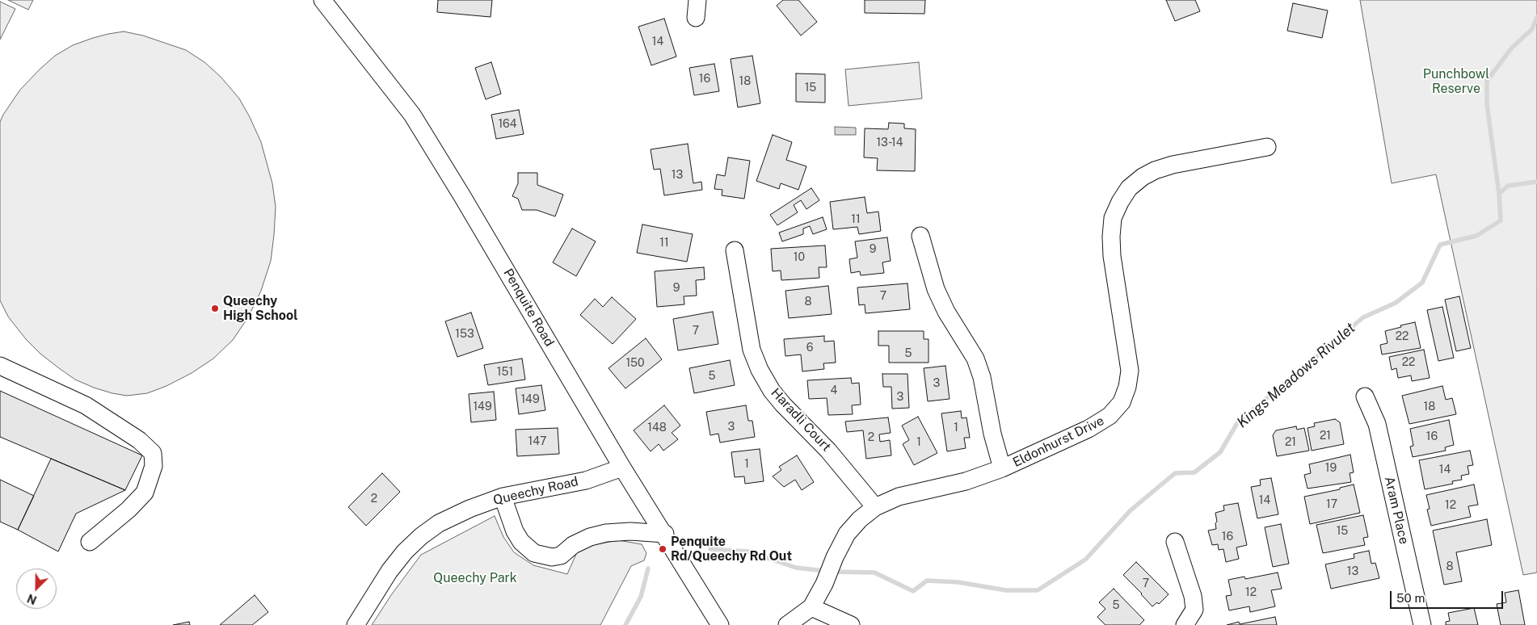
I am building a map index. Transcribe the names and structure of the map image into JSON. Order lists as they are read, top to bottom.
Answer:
{
  "streets": {
    "street": [
      "Penquite Road",
      "Haradli Court",
      "Eldonhurst Drive",
      "Queechy Road",
      "Aram Place"
    ]
  },
  "crossings": [
    ["Penquite Road", "Queechy Road"],
    ["Haradli Court", "Eldonhurst Drive"]
  ],
  "water": ["Kings Meadows Rivulet"],
  "parks": ["Punchbowl Reserve", "Queechy Park"],
  "places": ["Queechy High School", "Penquite Rd/Queechy Rd Out"],
  "house_numbers": [
    "14",
    "16",
    "18",
    "15",
    "164",
    "13-14",
    "13",
    "11",
    "11",
    "9",
    "10",
    "9",
    "7",
    "8",
    "7",
    "153",
    "22",
    "6",
    "5",
    "22",
    "150",
    "151",
    "5",
    "3",
    "4",
    "3",
    "149",
    "149",
    "18",
    "3",
    "148",
    "1",
    "21",
    "16",
    "2",
    "147",
    "1",
    "21",
    "1",
    "19",
    "14",
    "2",
    "14",
    "17",
    "12",
    "15",
    "16",
    "8",
    "13",
    "7",
    "12",
    "5"
  ],
  "scale_bar": "50 m",
  "north": "bottom left"
}
